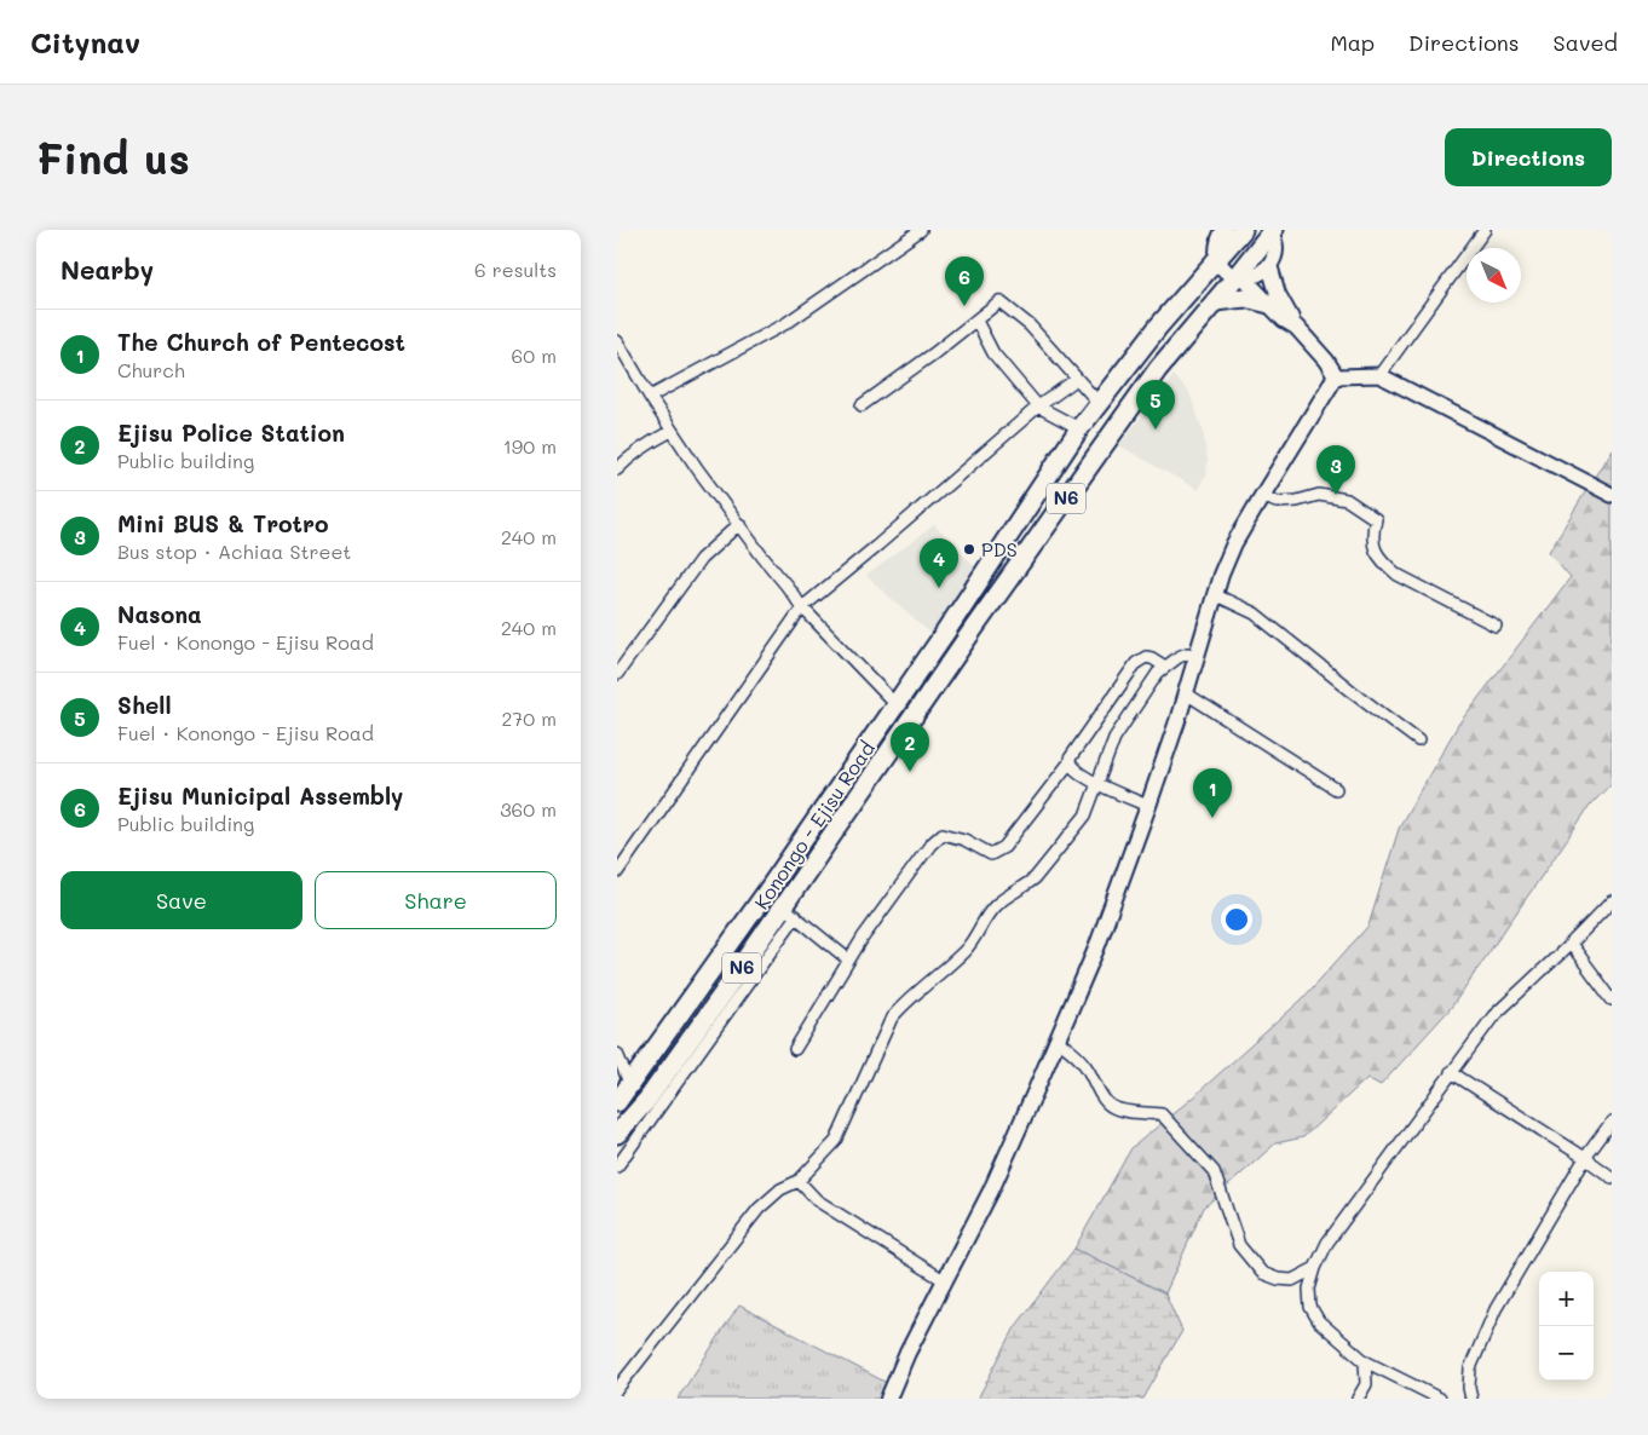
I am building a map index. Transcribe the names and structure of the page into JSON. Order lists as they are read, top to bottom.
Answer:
{
  "streets": {
    "highway": ["N6", "Konongo - Ejisu Road"]
  },
  "crossings": [
    ["N6", "Konongo - Ejisu Road"]
  ],
  "places": ["PDS"],
  "north": "bottom right",
  "page": {
    "header": "Citynav",
    "nav": ["Map", "Directions", "Saved"],
    "buttons": [
      "Directions",
      ["Save", "Share"]
    ],
    "title": "Find us",
    "heading": ["Nearby", "6 results"],
    "pins": [
      "6",
      "5",
      "3",
      "4",
      "2",
      "1"
    ],
    "list": [
      {
        "mark": "1",
        "name": "The Church of Pentecost",
        "note": "Church",
        "value": "60 m"
      },
      {
        "mark": "2",
        "name": "Ejisu Police Station",
        "note": "Public building",
        "value": "190 m"
      },
      {
        "mark": "3",
        "name": "Mini BUS & Trotro",
        "note": "Bus stop · Achiaa Street",
        "value": "240 m"
      },
      {
        "mark": "4",
        "name": "Nasona",
        "note": "Fuel · Konongo - Ejisu Road",
        "value": "240 m"
      },
      {
        "mark": "5",
        "name": "Shell",
        "note": "Fuel · Konongo - Ejisu Road",
        "value": "270 m"
      },
      {
        "mark": "6",
        "name": "Ejisu Municipal Assembly",
        "note": "Public building",
        "value": "360 m"
      }
    ],
    "map_buttons": ["+", "−"]
  }
}
